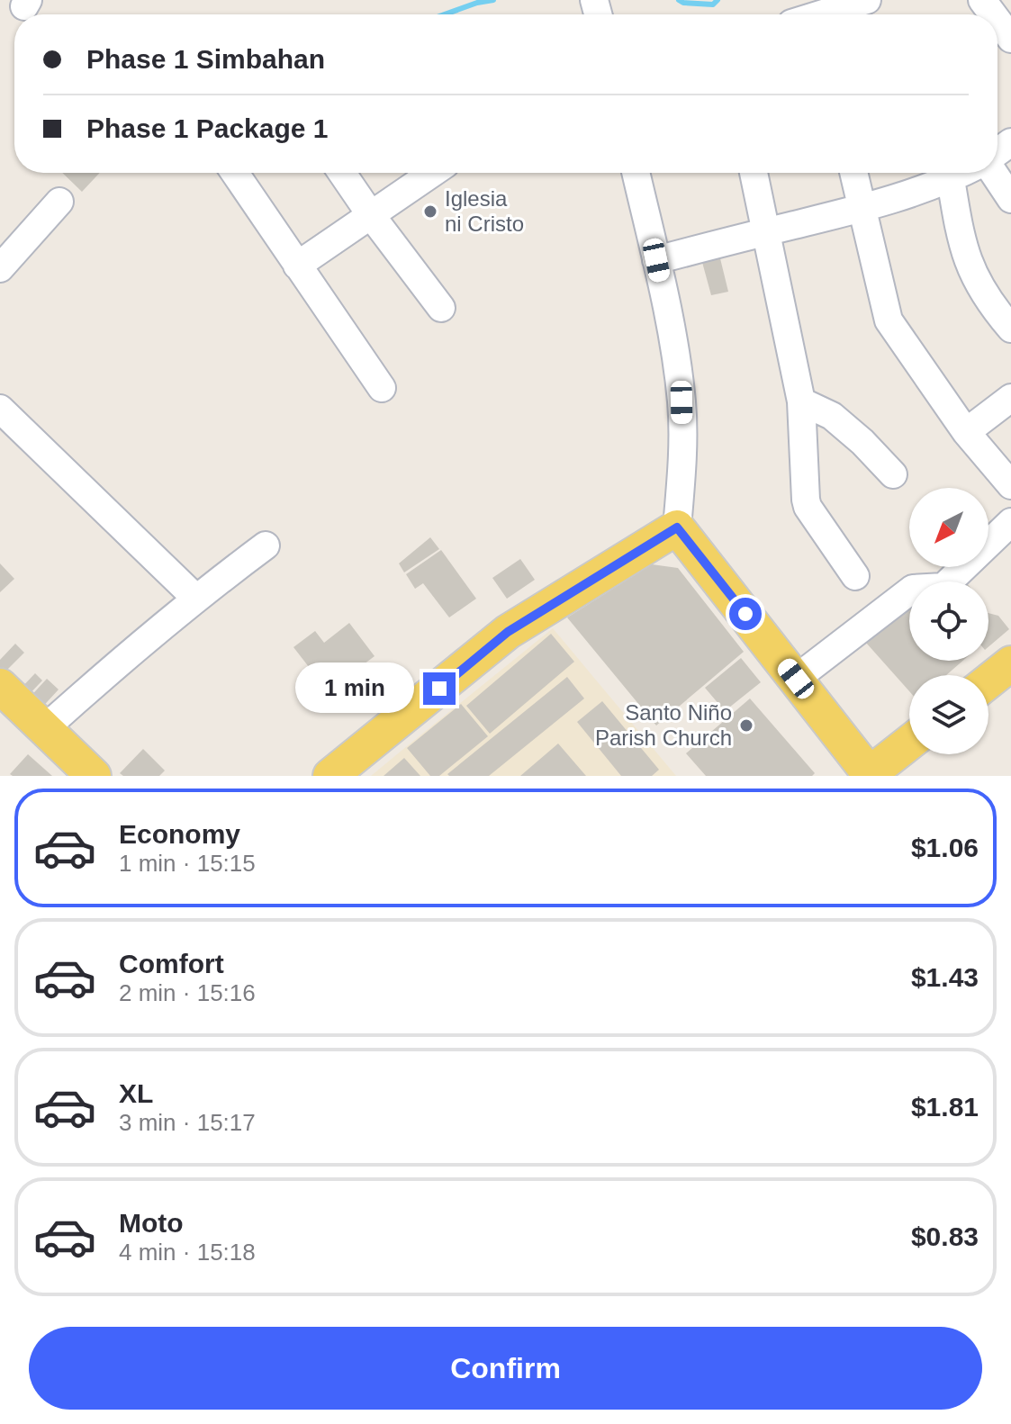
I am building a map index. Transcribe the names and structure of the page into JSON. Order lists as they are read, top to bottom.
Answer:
{
  "places": ["Iglesia ni Cristo", "Santo Niño Parish Church"],
  "north": "bottom left",
  "page": {
    "banner": ["Phase 1 Simbahan", "Phase 1 Package 1"],
    "bubble": "1 min",
    "list": [
      {
        "name": "Economy",
        "note": "1 min · 15:15",
        "value": "$1.06"
      },
      {
        "name": "Comfort",
        "note": "2 min · 15:16",
        "value": "$1.43"
      },
      {
        "name": "XL",
        "note": "3 min · 15:17",
        "value": "$1.81"
      },
      {
        "name": "Moto",
        "note": "4 min · 15:18",
        "value": "$0.83"
      }
    ],
    "buttons": "Confirm"
  }
}
